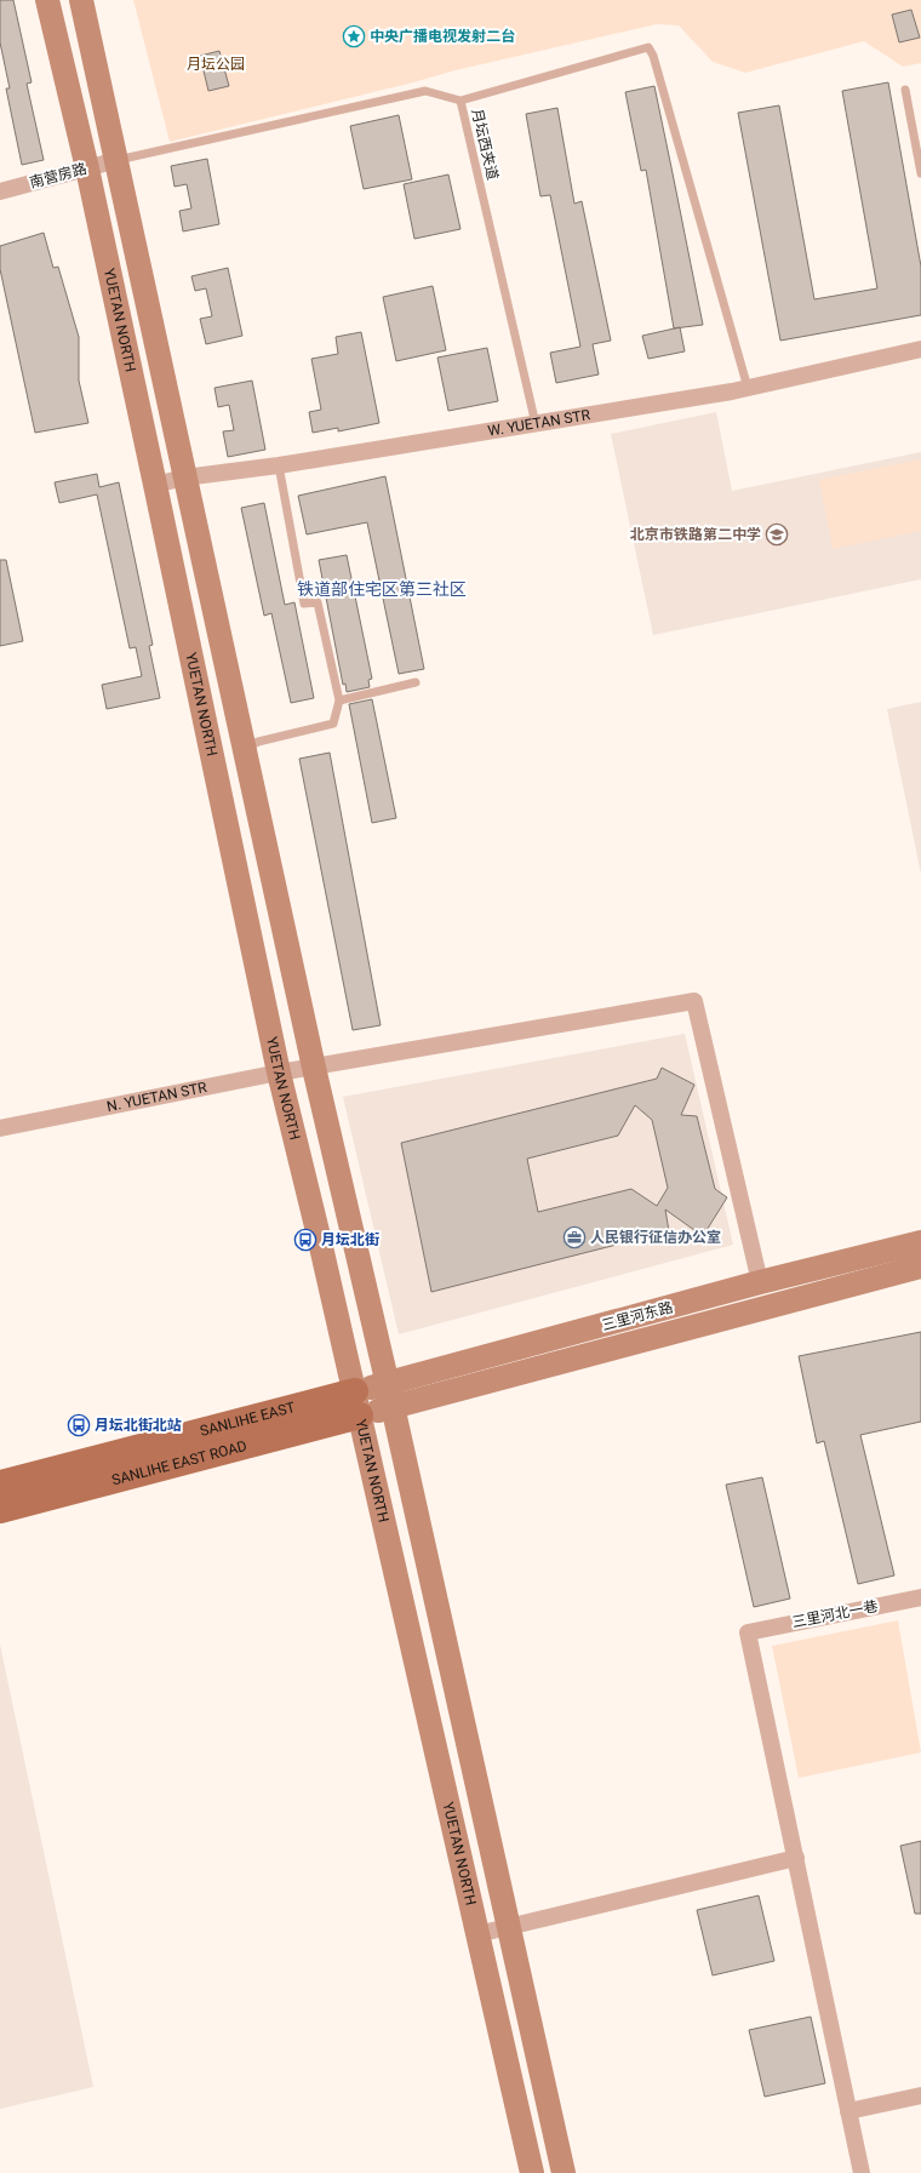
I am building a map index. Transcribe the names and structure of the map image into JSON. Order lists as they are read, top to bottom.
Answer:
{
  "streets": {
    "main road": [
      "YUETAN NORTH",
      "三里河东路",
      "SANLIHE EAST",
      "SANLIHE EAST ROAD"
    ],
    "street": [
      "南营房路",
      "W. YUETAN STR",
      "N. YUETAN STR",
      "三里河北一巷"
    ],
    "lane": ["月坛西夹道"]
  },
  "crossings": [
    ["月坛西夹道", "南营房路"],
    ["月坛西夹道", "YUETAN NORTH"],
    ["月坛西夹道", "W. YUETAN STR"],
    ["南营房路", "YUETAN NORTH"],
    ["YUETAN NORTH", "W. YUETAN STR"],
    ["YUETAN NORTH", "N. YUETAN STR"],
    ["YUETAN NORTH", "三里河东路"],
    ["YUETAN NORTH", "SANLIHE EAST"],
    ["YUETAN NORTH", "SANLIHE EAST ROAD"],
    ["N. YUETAN STR", "三里河东路"],
    ["三里河东路", "SANLIHE EAST"],
    ["三里河东路", "SANLIHE EAST ROAD"],
    ["SANLIHE EAST", "SANLIHE EAST ROAD"]
  ],
  "districts": ["铁道部住宅区第三社区"],
  "parks": ["月坛公园"],
  "places": {
    "place": ["中央广播电视发射二台"],
    "school or university": ["北京市铁路第二中学"],
    "office": ["人民银行征信办公室"],
    "bus stop": ["月坛北街", "月坛北街北站"]
  }
}
